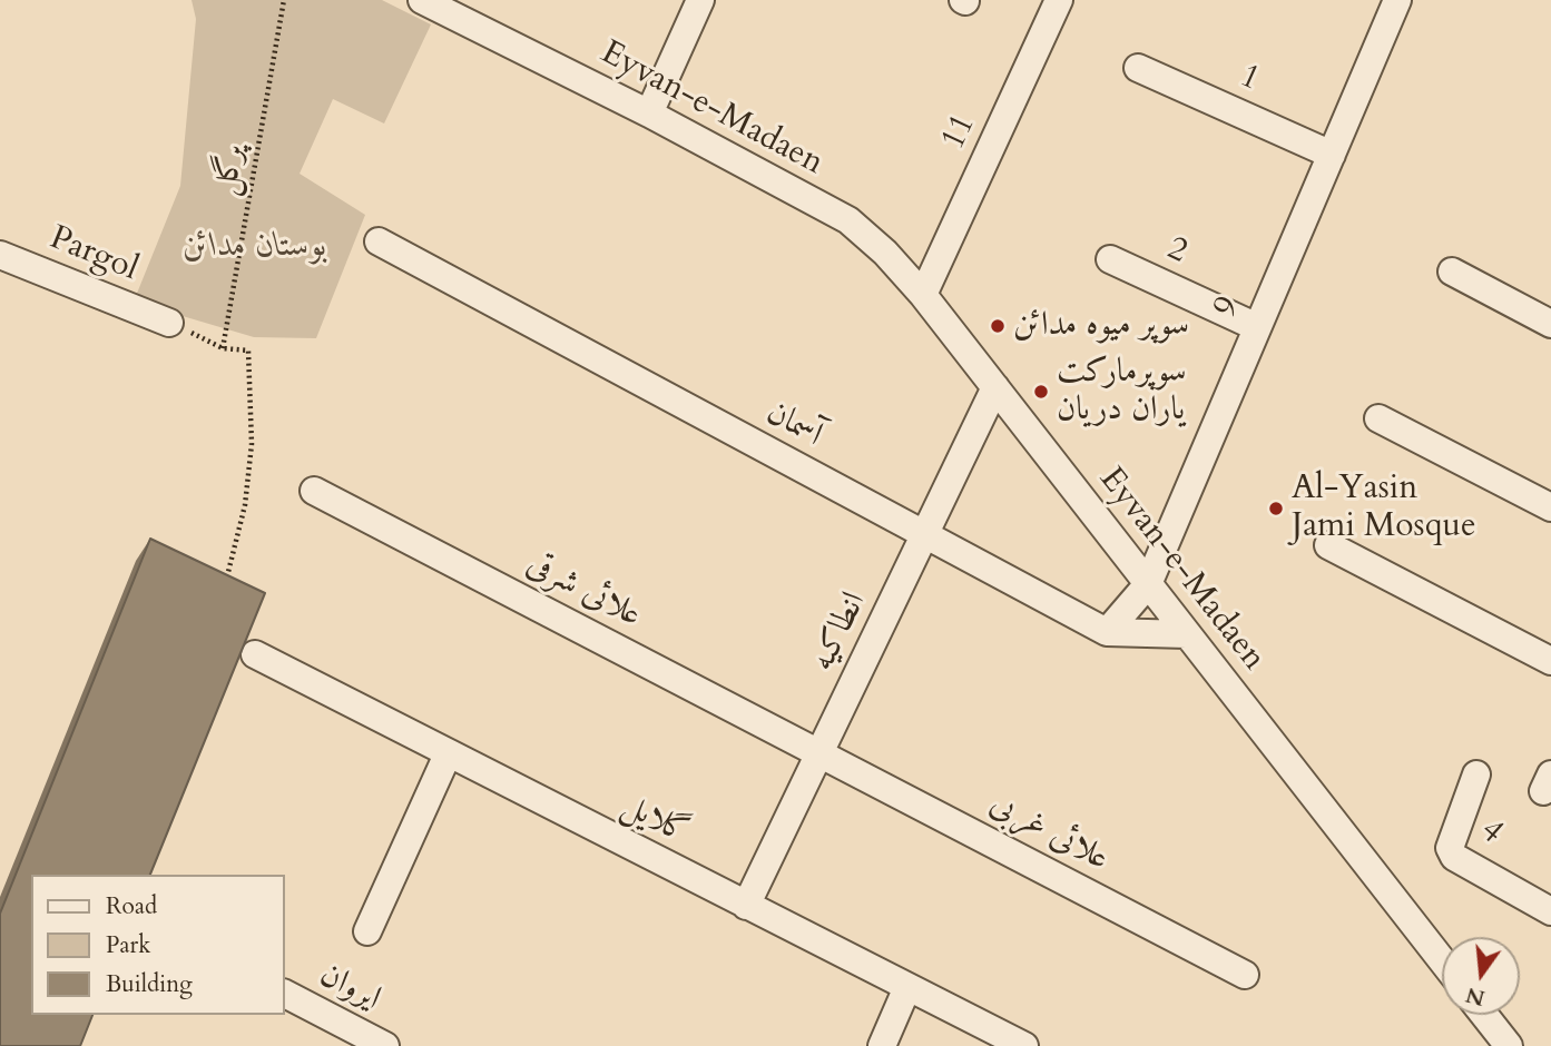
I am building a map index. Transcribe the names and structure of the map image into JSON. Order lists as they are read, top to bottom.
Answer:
{
  "streets": {
    "street": [
      "1",
      "Eyvan-e-Madaen",
      "11",
      "2",
      "Pargol",
      "9",
      "آسمان",
      "علائی شرقی",
      "انطاکیه",
      "گلایل",
      "علائی غربی",
      "4",
      "ایروان"
    ],
    "path": ["پرگل"]
  },
  "crossings": [
    ["1", "9"],
    ["Eyvan-e-Madaen", "11"],
    ["Eyvan-e-Madaen", "9"],
    ["Eyvan-e-Madaen", "آسمان"],
    ["Eyvan-e-Madaen", "انطاکیه"],
    ["2", "9"],
    ["9", "آسمان"],
    ["آسمان", "انطاکیه"],
    ["علائی شرقی", "انطاکیه"],
    ["علائی شرقی", "علائی غربی"],
    ["انطاکیه", "گلایل"],
    ["انطاکیه", "علائی غربی"]
  ],
  "parks": ["بوستان مدائن"],
  "places": ["سوپر میوه مدائن", "سوپرمارکت یاران دریان", "Al-Yasin Jami Mosque"],
  "legend": ["Road", "Park", "Building"],
  "north": "bottom"
}
